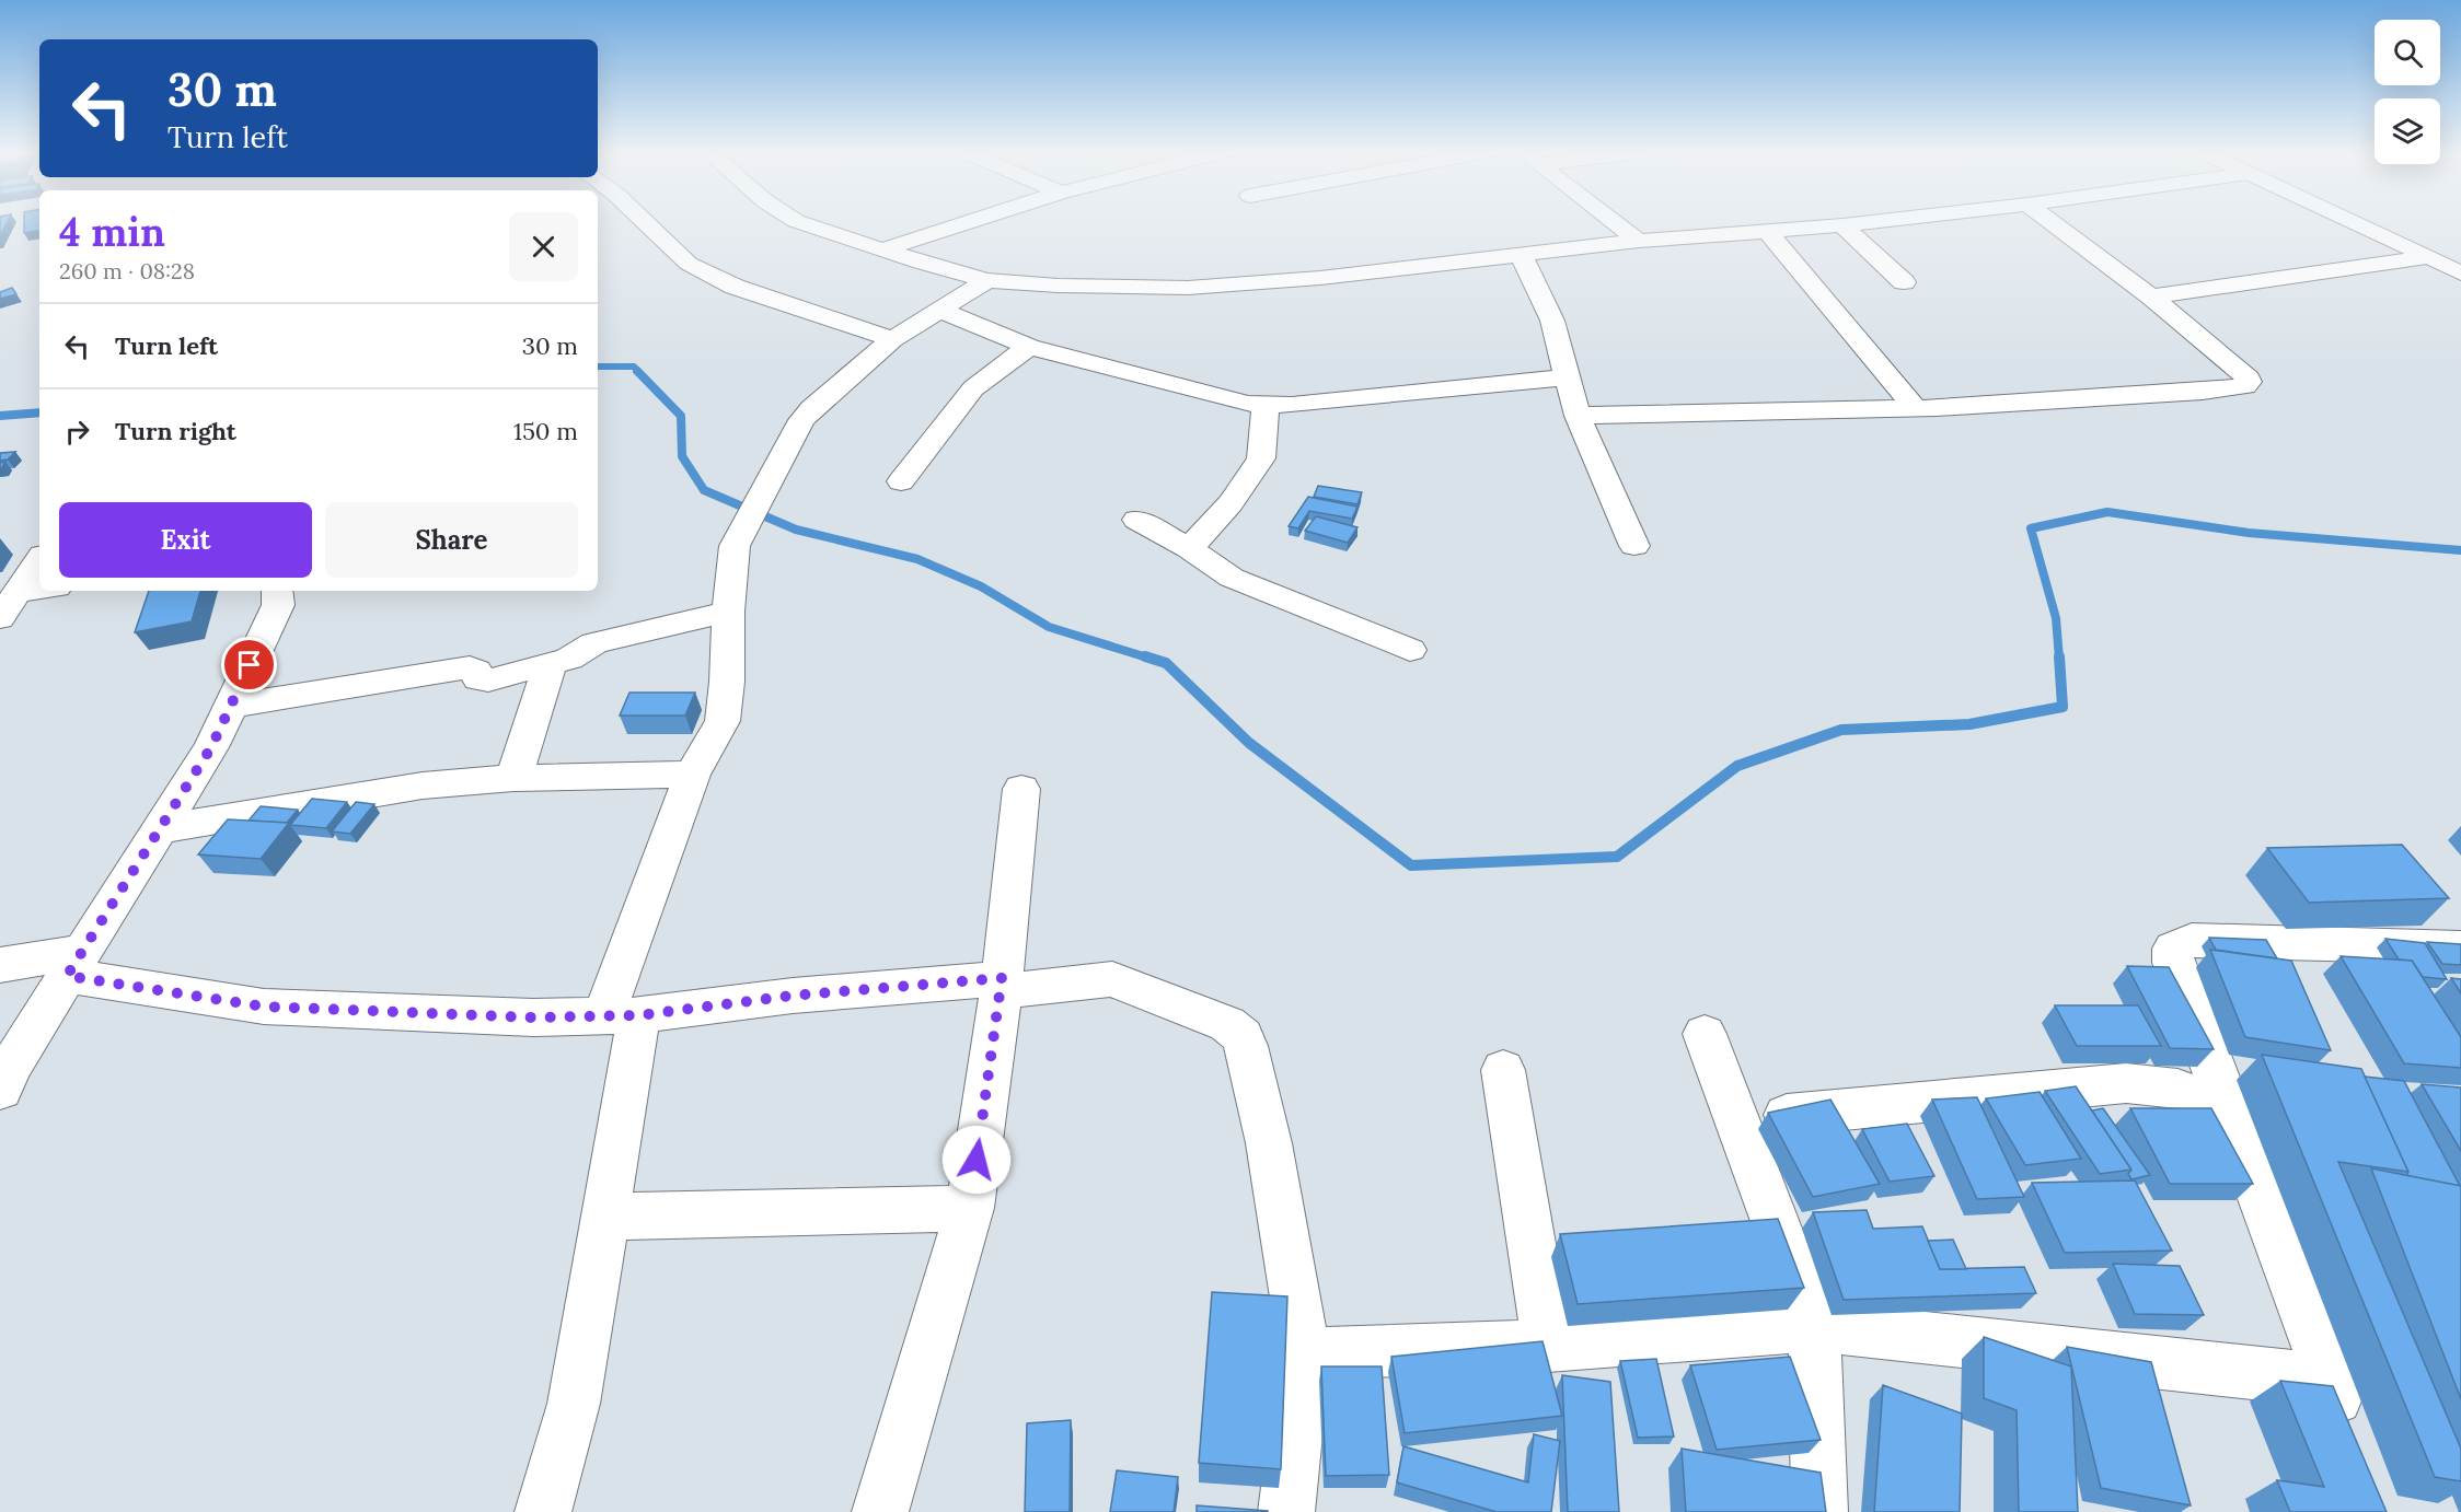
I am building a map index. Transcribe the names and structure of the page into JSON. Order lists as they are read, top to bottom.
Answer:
{
  "page": {
    "turn": ["30 m", "Turn left"],
    "heading": ["4 min", "260 m · 08:28"],
    "list": [
      {
        "name": "Turn left",
        "value": "30 m"
      },
      {
        "name": "Turn right",
        "value": "150 m"
      }
    ],
    "buttons": ["Exit", "Share"]
  }
}
